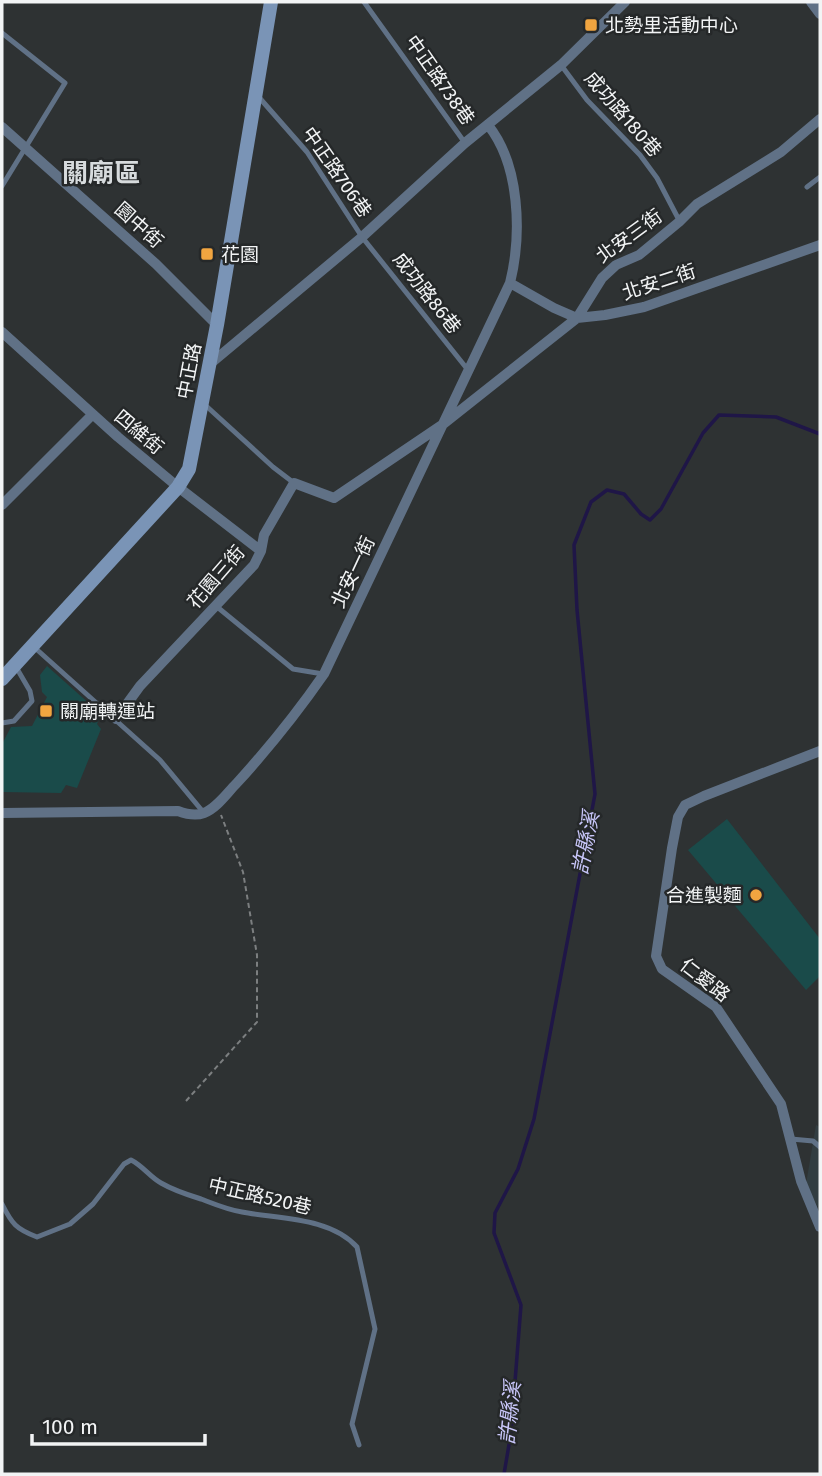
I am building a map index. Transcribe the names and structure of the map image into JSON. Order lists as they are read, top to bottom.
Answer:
{
  "streets": {
    "main road": ["中正路"],
    "street": [
      "園中街",
      "北安三街",
      "北安二街",
      "四維街",
      "北安一街",
      "花園三街",
      "仁愛路"
    ],
    "lane": [
      "中正路738巷",
      "成功路180巷",
      "中正路706巷",
      "成功路86巷",
      "中正路520巷"
    ]
  },
  "crossings": [
    ["成功路180巷", "北安三街"],
    ["中正路706巷", "成功路86巷"],
    ["中正路706巷", "中正路"],
    ["園中街", "中正路"],
    ["北安三街", "北安二街"],
    ["北安三街", "北安一街"],
    ["成功路86巷", "北安一街"],
    ["中正路", "四維街"],
    ["四維街", "花園三街"]
  ],
  "districts": ["關廟區"],
  "water": ["許縣溪"],
  "places": {
    "transit": ["北勢里活動中心", "花園", "關廟轉運站"],
    "other": ["合進製麵"]
  },
  "scale_bar": "100 m"
}
